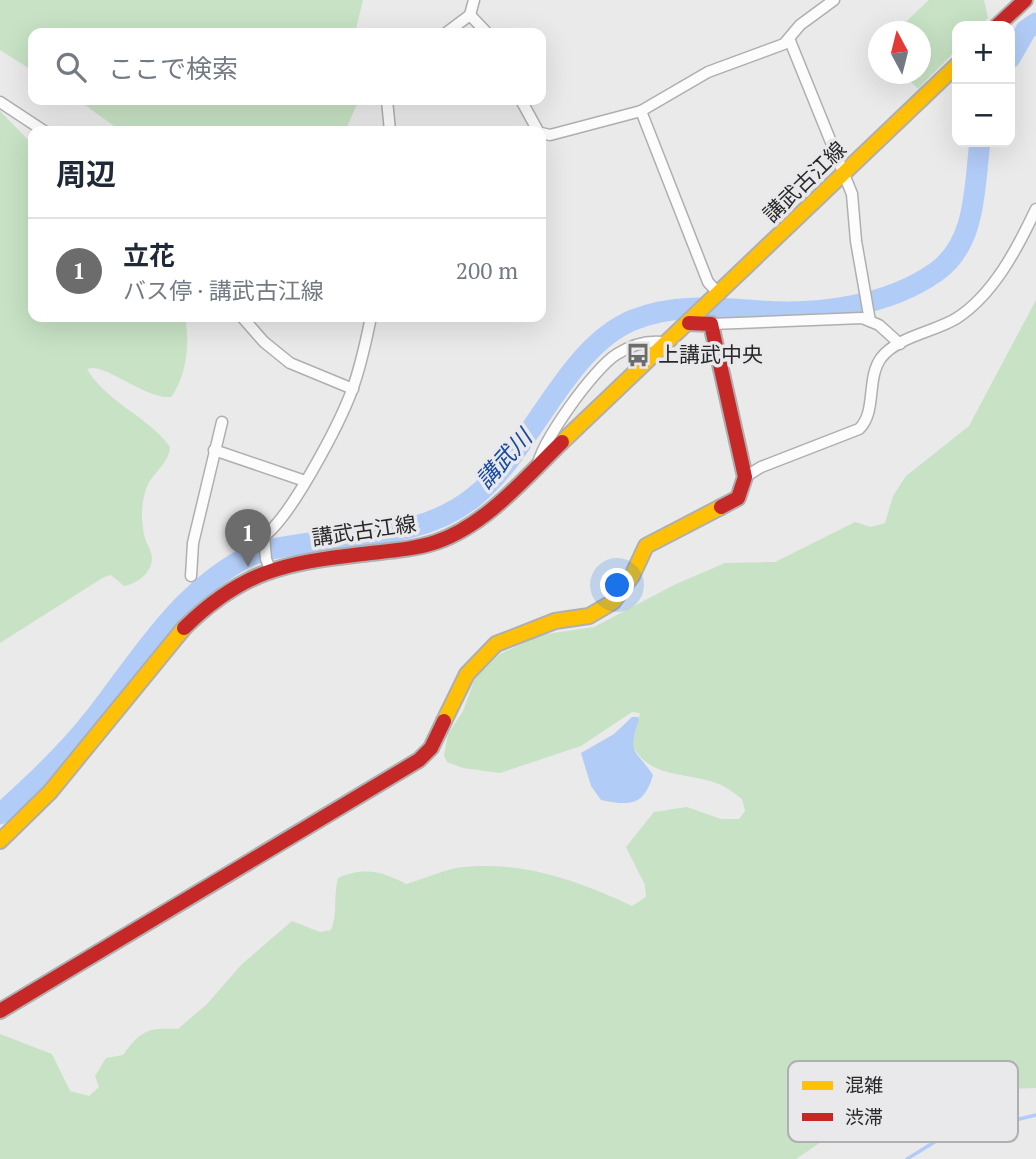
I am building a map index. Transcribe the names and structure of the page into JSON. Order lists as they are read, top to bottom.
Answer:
{
  "streets": {
    "main road": ["講武古江線"]
  },
  "water": ["講武川"],
  "places": {
    "bus stop": ["上講武中央"]
  },
  "legend": ["混雑", "渋滞"],
  "north": "top",
  "page": {
    "map_buttons": ["+", "−"],
    "search": "ここで検索",
    "heading": "周辺",
    "list": [
      {
        "mark": "1",
        "name": "立花",
        "note": "バス停 · 講武古江線",
        "value": "200 m"
      }
    ],
    "pins": "1"
  }
}
